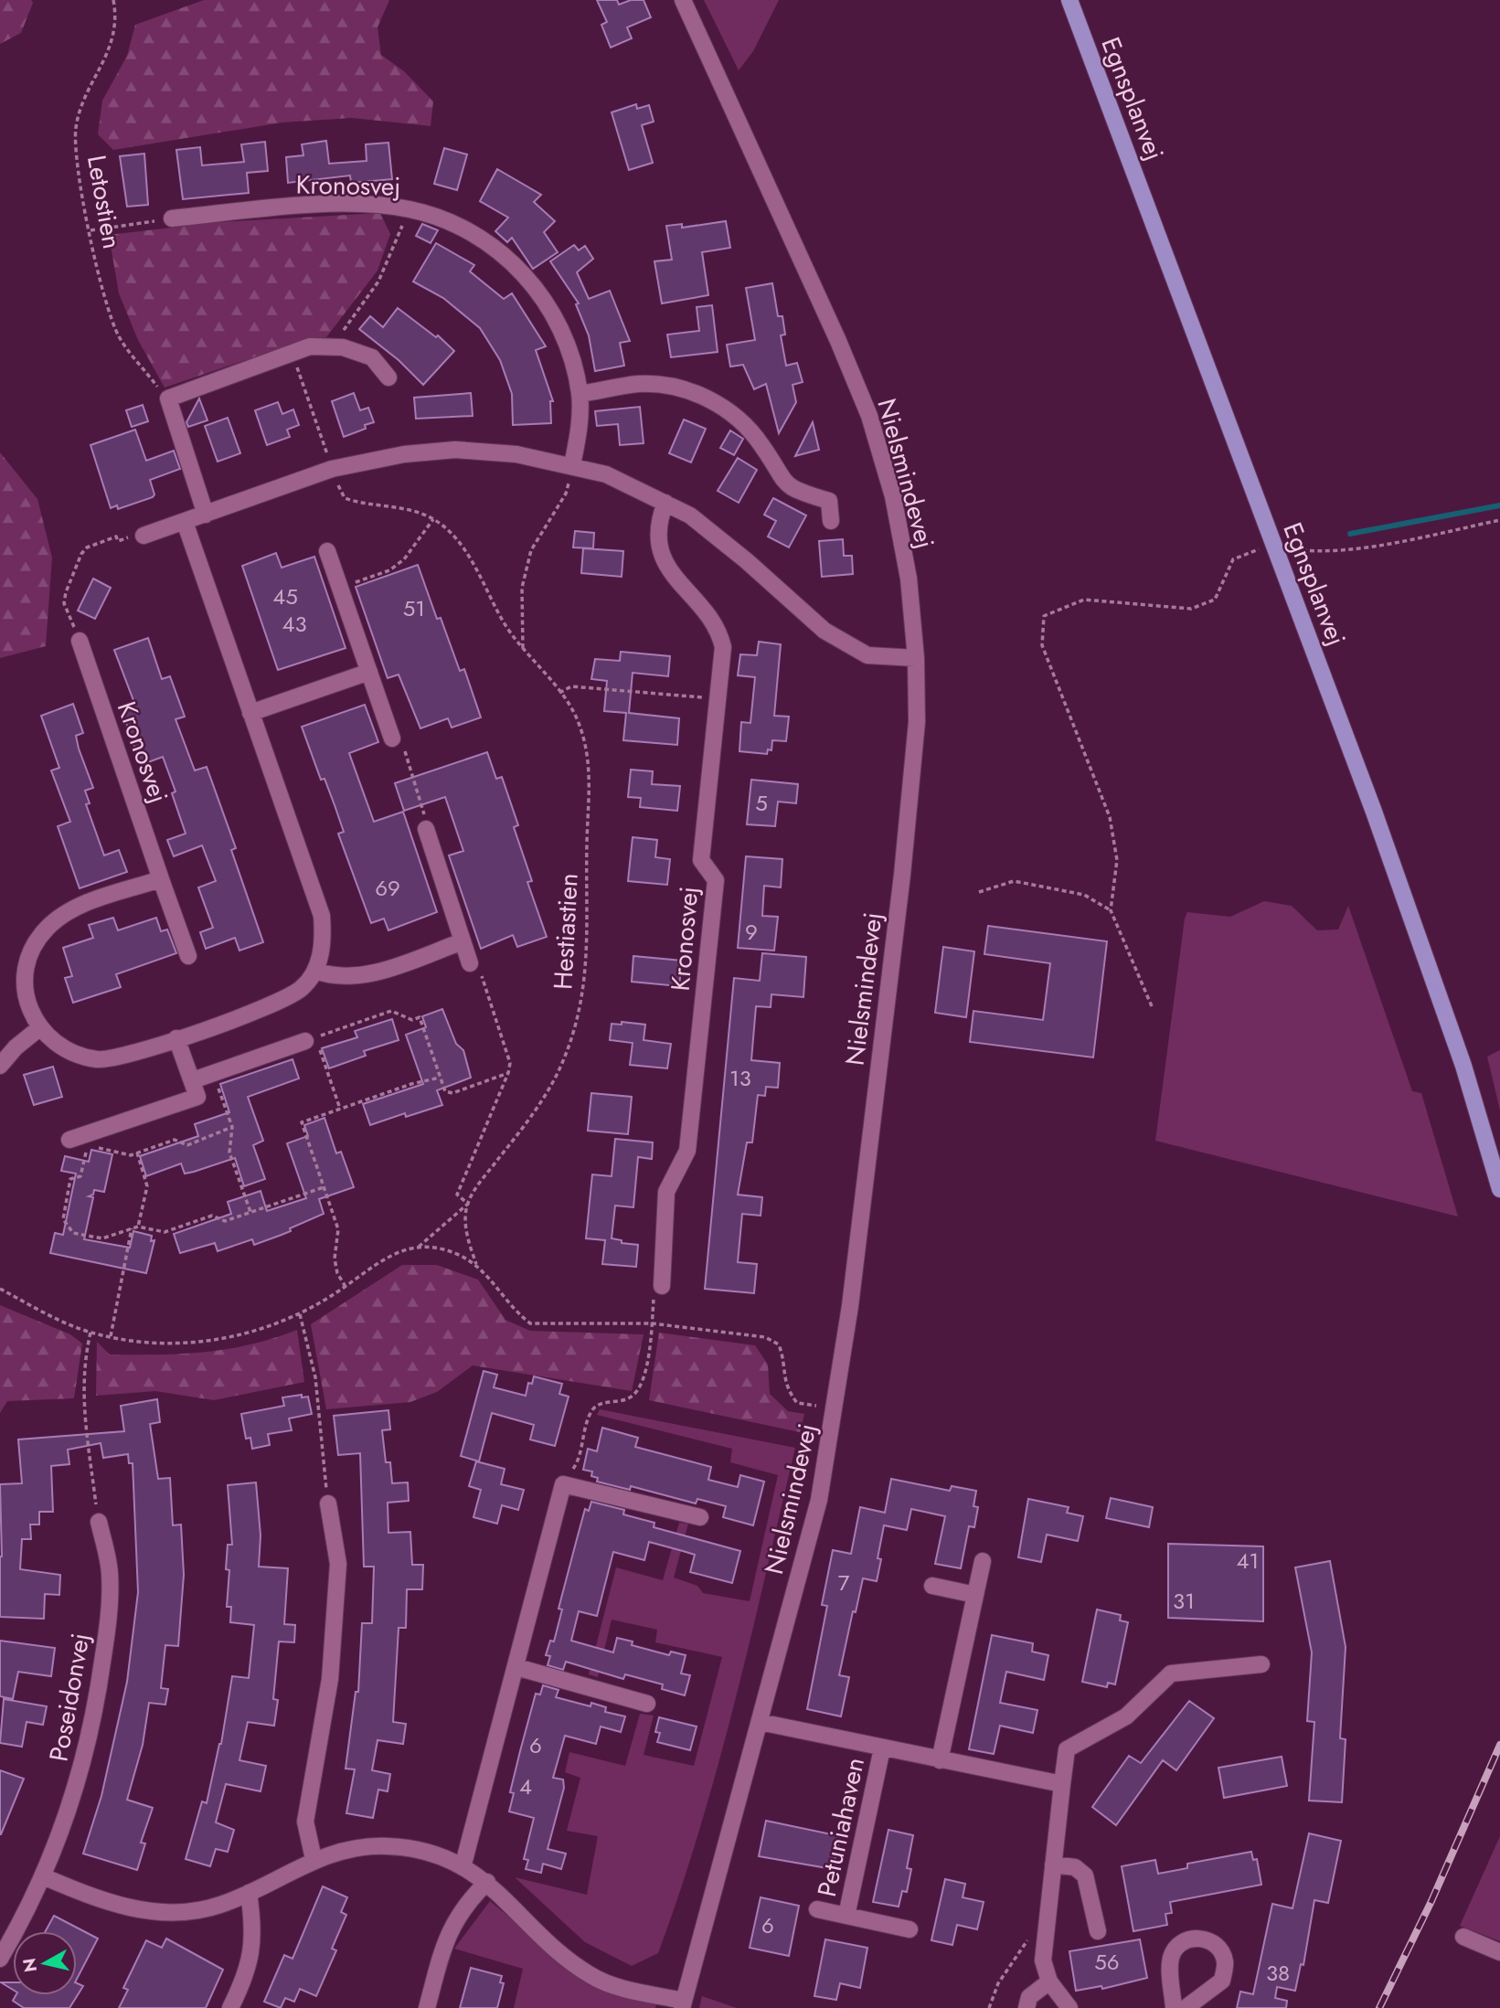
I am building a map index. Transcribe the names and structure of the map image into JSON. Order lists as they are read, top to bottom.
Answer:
{
  "streets": {
    "main road": ["Egnsplanvej"],
    "street": [
      "Kronosvej",
      "Nielsmindevej",
      "Poseidonvej",
      "Petuniahaven"
    ],
    "path": ["Letostien", "Hestiastien"]
  },
  "crossings": [
    ["Nielsmindevej", "Hestiastien"],
    ["Nielsmindevej", "Petuniahaven"]
  ],
  "house_numbers": [
    "45",
    "51",
    "43",
    "5",
    "69",
    "9",
    "13",
    "41",
    "7",
    "31",
    "6",
    "4",
    "6",
    "56",
    "38"
  ],
  "north": "left"
}
